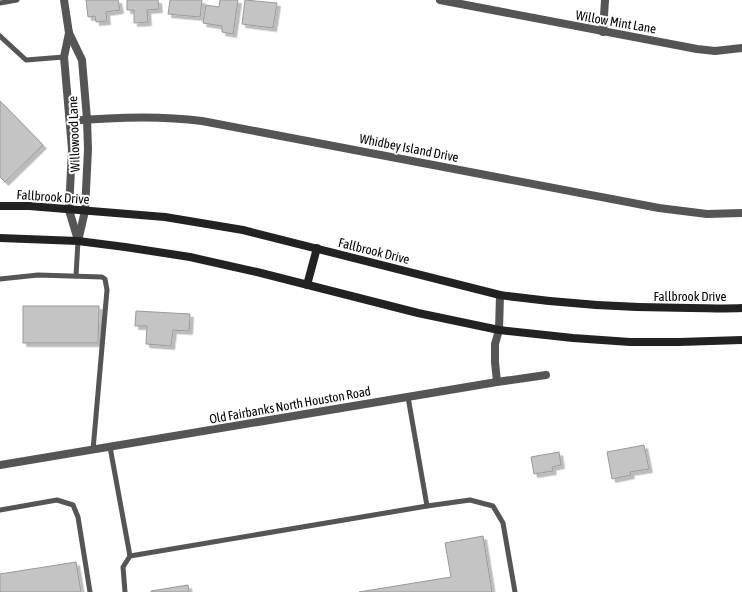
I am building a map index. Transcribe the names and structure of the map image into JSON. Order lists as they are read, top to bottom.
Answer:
{
  "streets": {
    "main road": ["Fallbrook Drive"],
    "street": [
      "Willow Mint Lane",
      "Willowood Lane",
      "Whidbey Island Drive",
      "Old Fairbanks North Houston Road"
    ]
  },
  "crossings": [
    ["Willowood Lane", "Whidbey Island Drive"],
    ["Willowood Lane", "Fallbrook Drive"]
  ]
}
